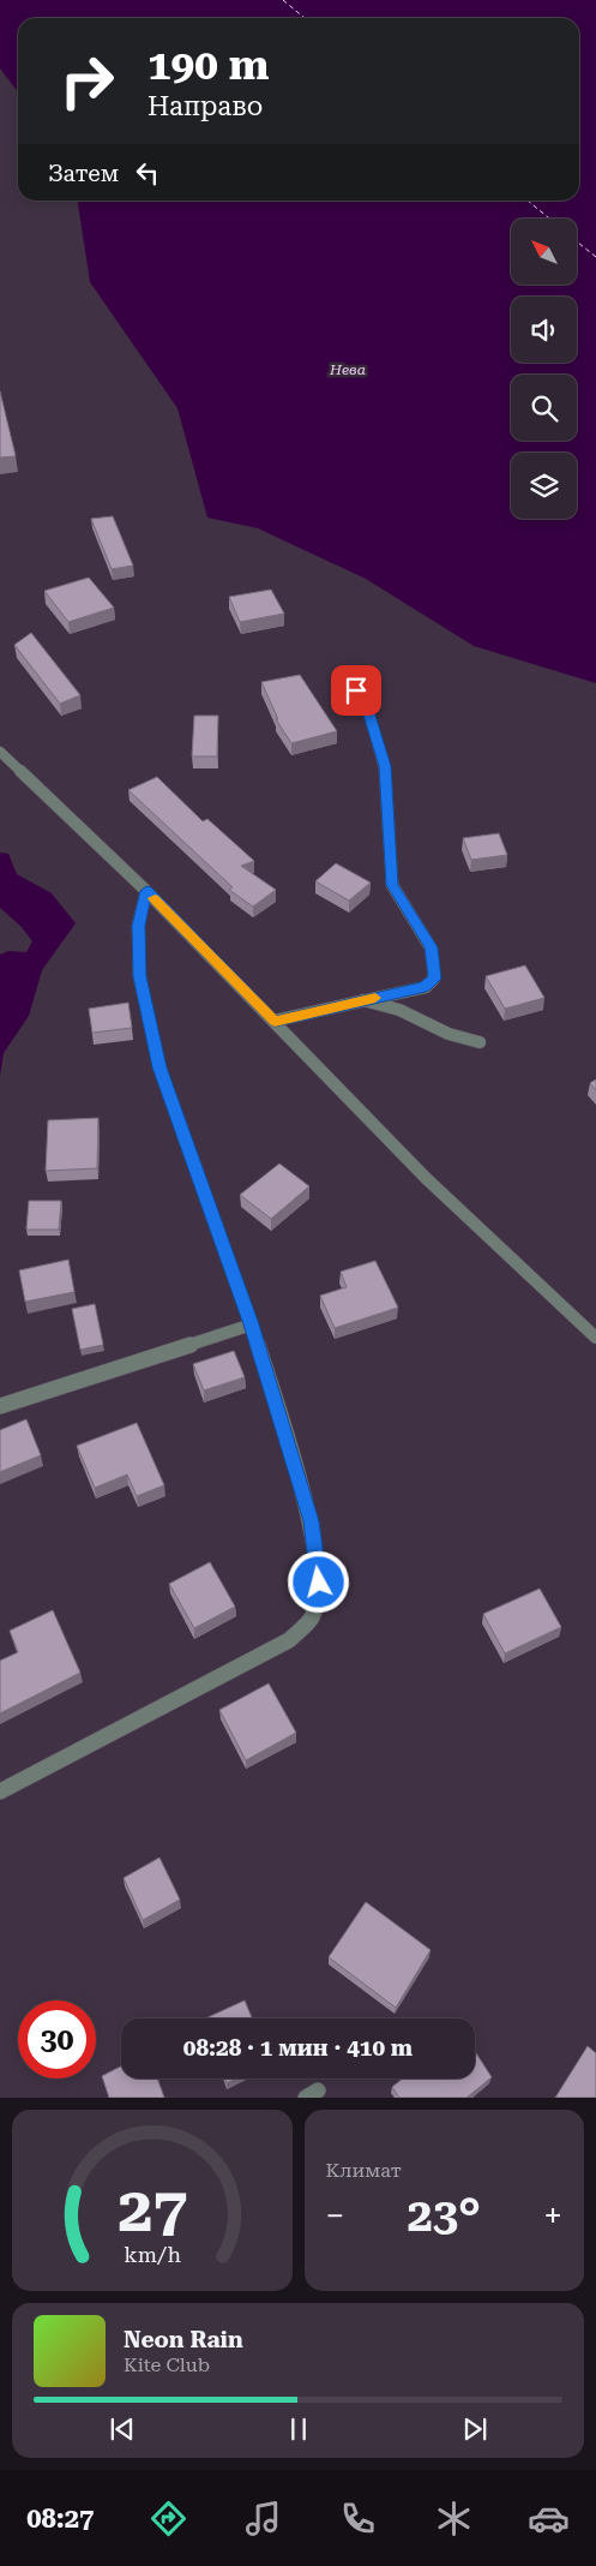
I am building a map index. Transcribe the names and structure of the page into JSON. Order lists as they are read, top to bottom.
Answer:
{
  "water": ["Нева"],
  "north": "top left",
  "page": {
    "turn": ["190 m", "Направо"],
    "then": "Затем",
    "limit": "30",
    "trip": "08:28 · 1 мин · 410 m",
    "tile": "Климат",
    "heat": ["−", "23°", "+"],
    "song": ["Neon Rain", "Kite Club"],
    "tabs": "08:27",
    "gauge": ["27", "km/h"]
  }
}
